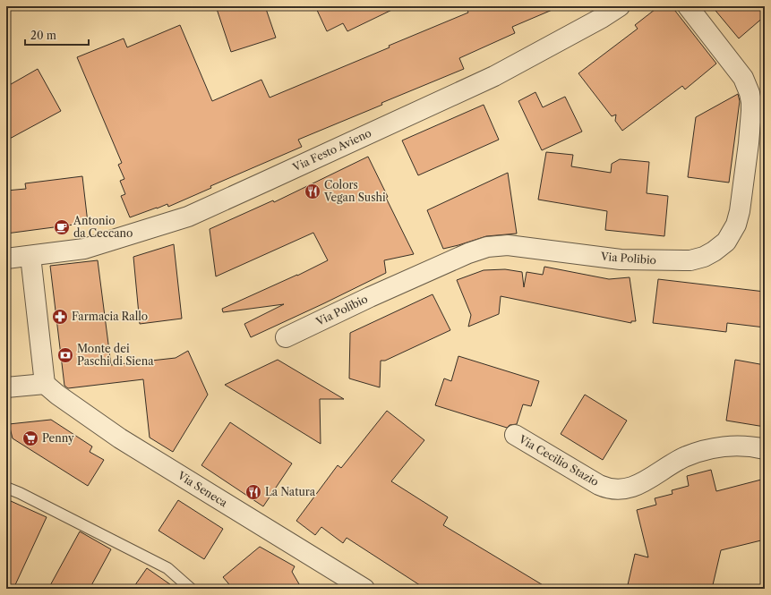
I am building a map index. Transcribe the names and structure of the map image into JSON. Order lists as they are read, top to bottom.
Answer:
{
  "streets": {
    "street": [
      "Via Festo Avieno",
      "Via Polibio",
      "Via Cecilio Stazio",
      "Via Seneca"
    ]
  },
  "places": {
    "restaurant": ["Colors Vegan Sushi", "La Natura"],
    "cafe": ["Antonio da Ceccano"],
    "pharmacy": ["Farmacia Rallo"],
    "bank": ["Monte dei Paschi di Siena"],
    "supermarket": ["Penny"]
  },
  "scale_bar": "20 m"
}
